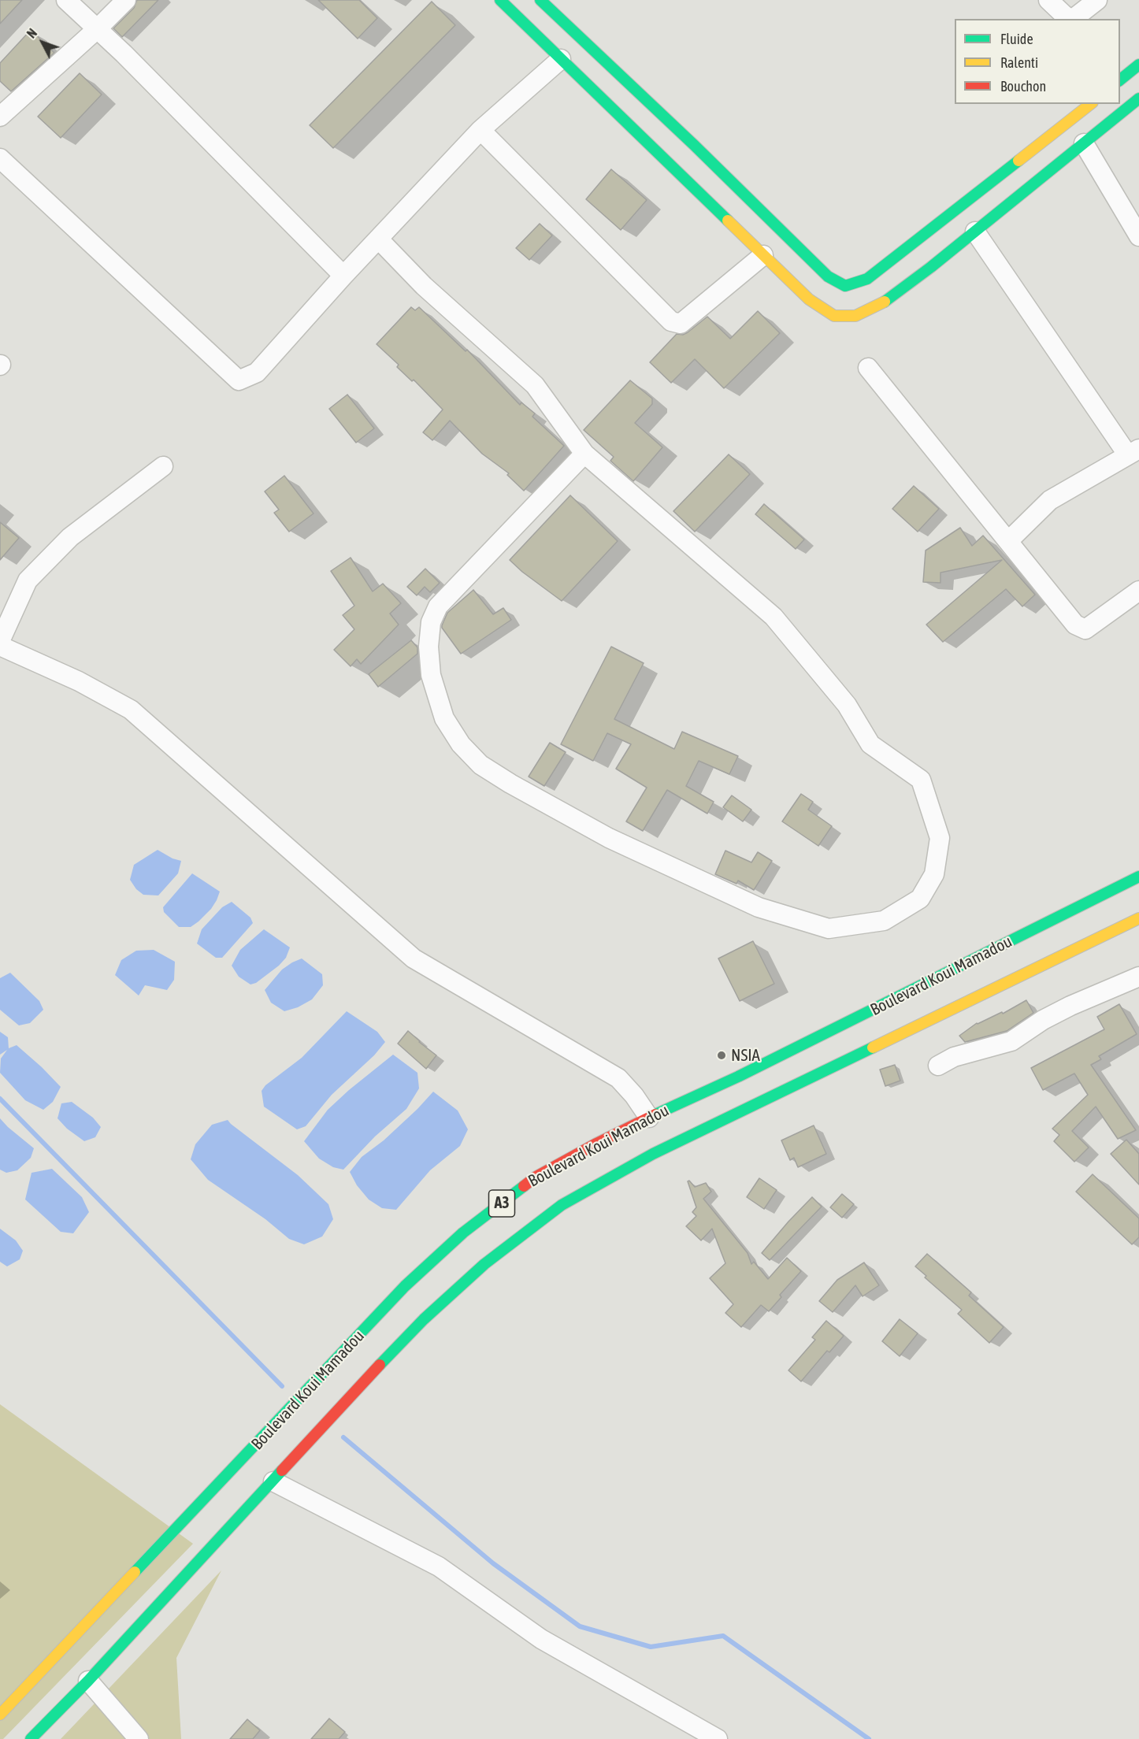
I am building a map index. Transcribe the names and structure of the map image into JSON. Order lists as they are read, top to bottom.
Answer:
{
  "streets": {
    "main road": ["Boulevard Koui Mamadou", "A3"]
  },
  "places": ["NSIA"],
  "legend": ["Fluide", "Ralenti", "Bouchon"],
  "north": "top left"
}
